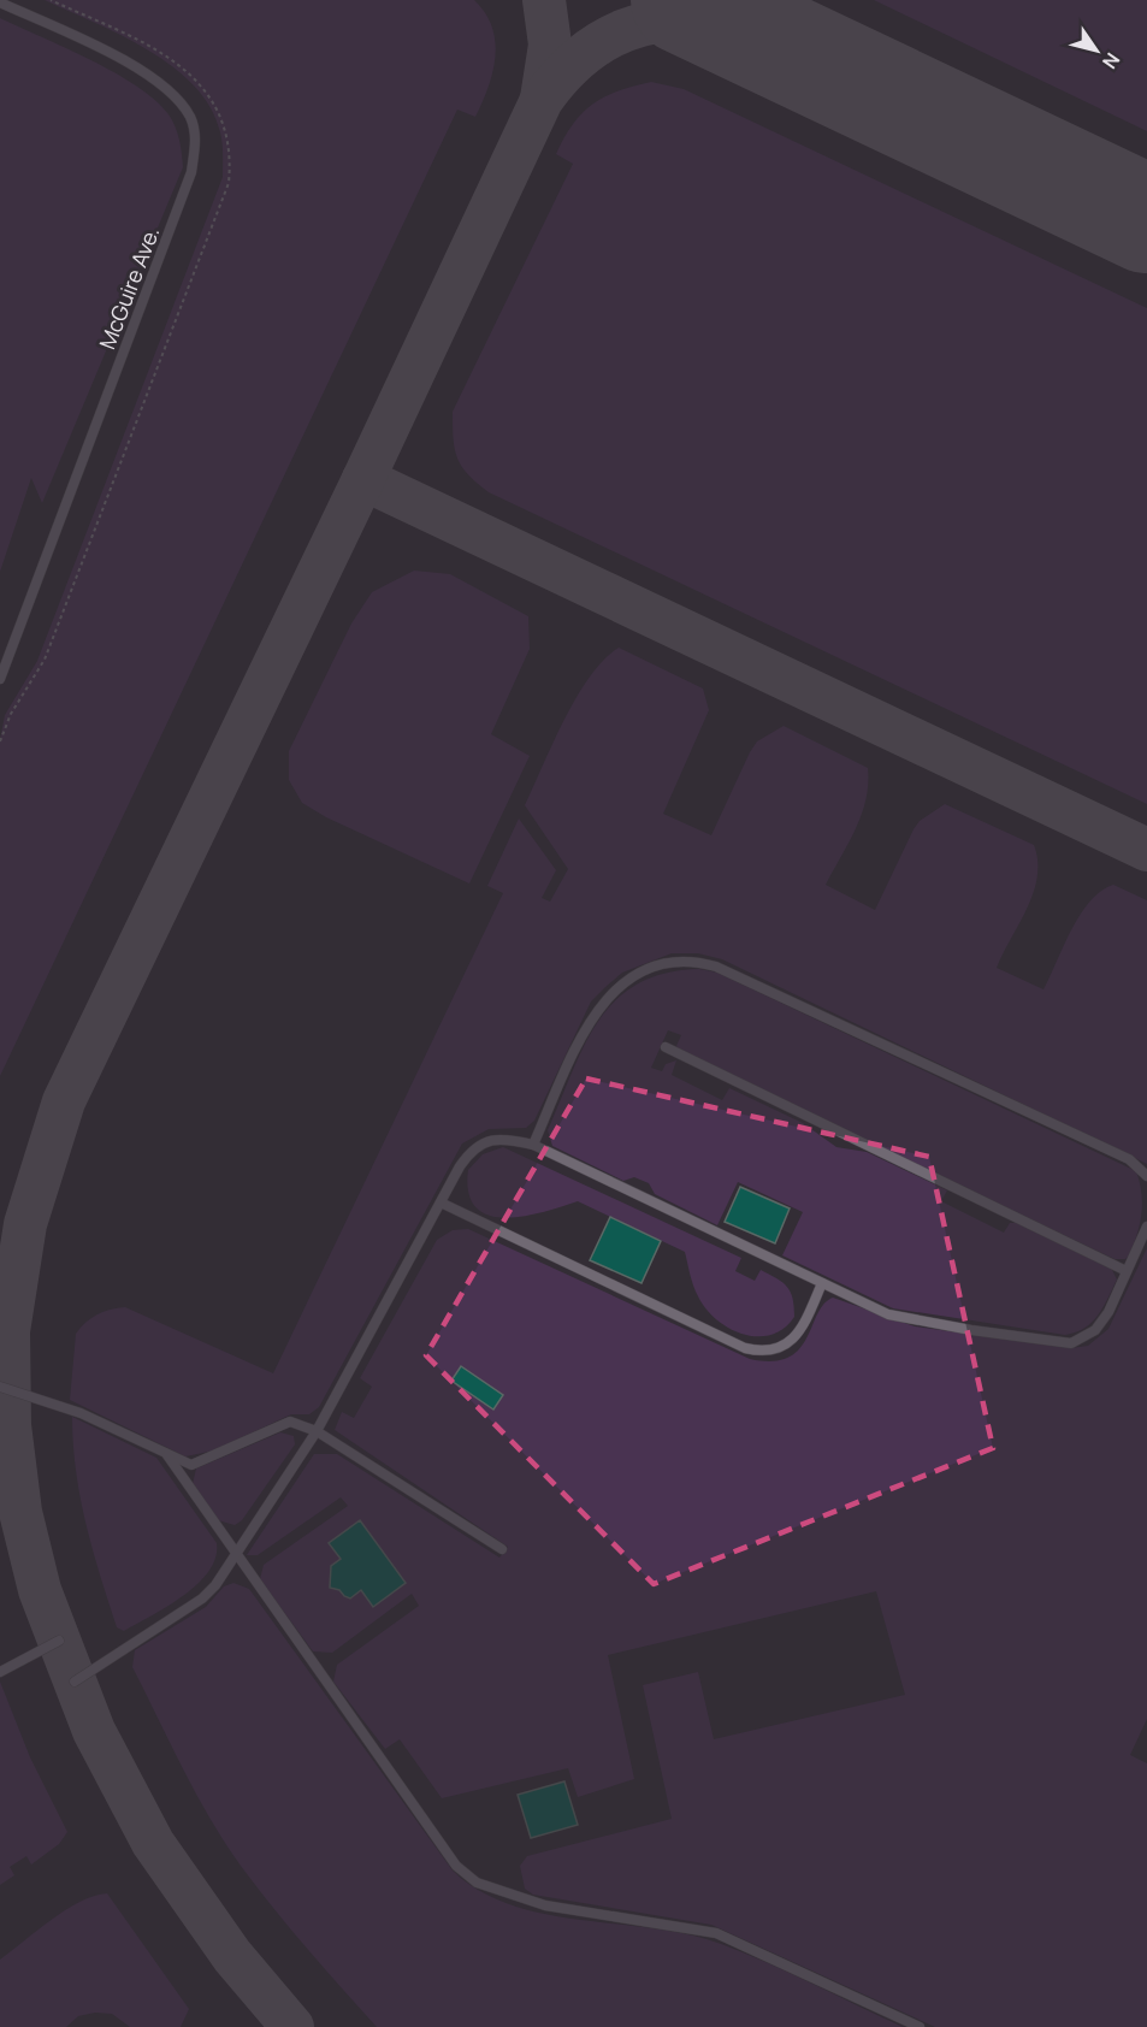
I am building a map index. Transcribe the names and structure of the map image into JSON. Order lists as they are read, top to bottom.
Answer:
{
  "streets": {
    "lane": ["McGuire Ave."]
  },
  "north": "bottom right"
}
